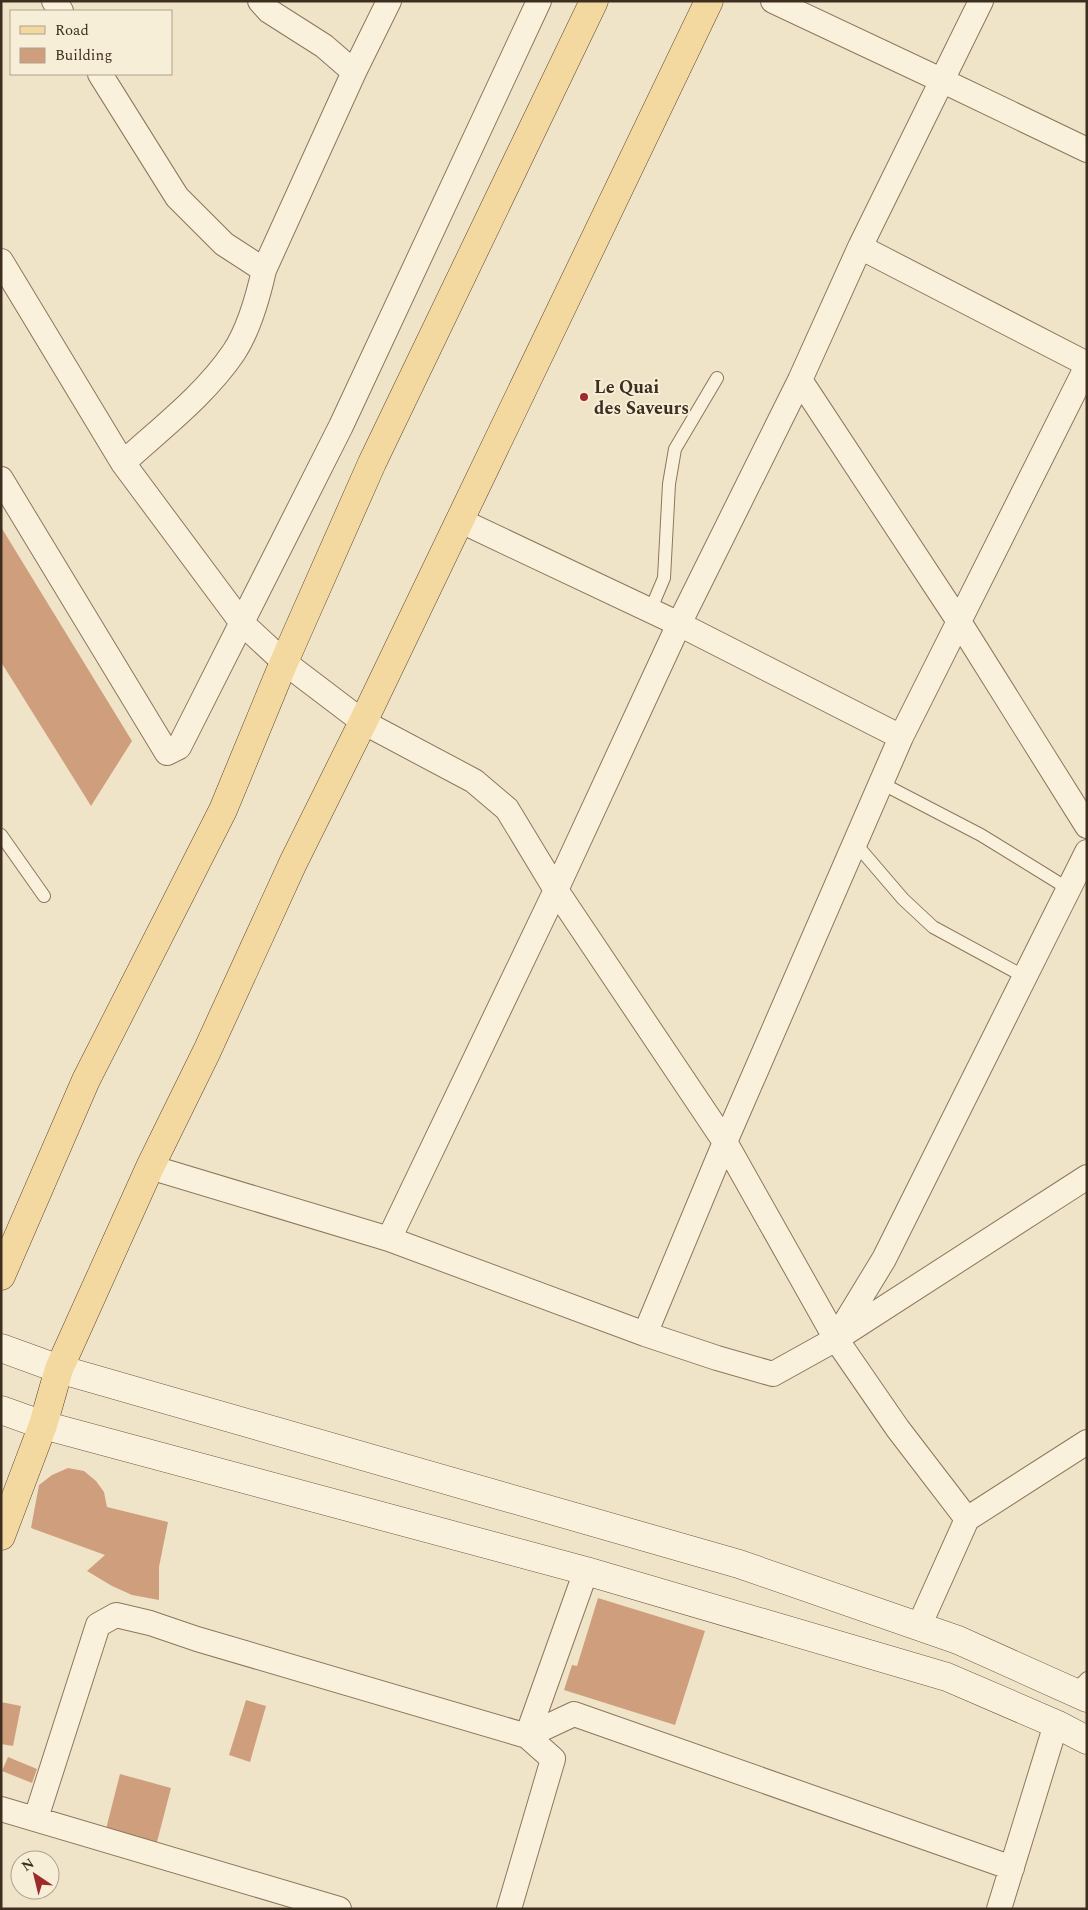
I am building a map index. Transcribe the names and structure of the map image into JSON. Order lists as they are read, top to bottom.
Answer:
{
  "places": ["Le Quai des Saveurs"],
  "legend": ["Road", "Building"],
  "north": "top left"
}
